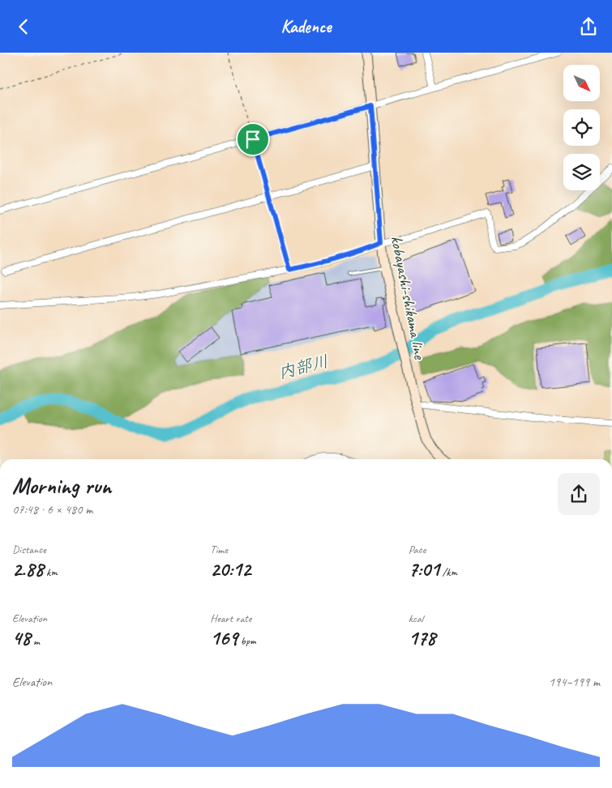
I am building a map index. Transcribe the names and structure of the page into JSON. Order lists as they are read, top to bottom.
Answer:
{
  "streets": {
    "main road": ["kobayashi-shikama line"]
  },
  "water": ["内部川"],
  "north": "bottom right",
  "page": {
    "header": "Kadence",
    "heading": ["Morning run", "07:48 · 6 × 480 m"],
    "stats": [
      ["Distance", "2.88 km"],
      ["Time", "20:12"],
      ["Pace", "7:01 /km"],
      ["Elevation", "48 m"],
      ["Heart rate", "169 bpm"],
      ["kcal", "178"]
    ],
    "chart": ["Elevation", "194–199 m"]
  }
}
